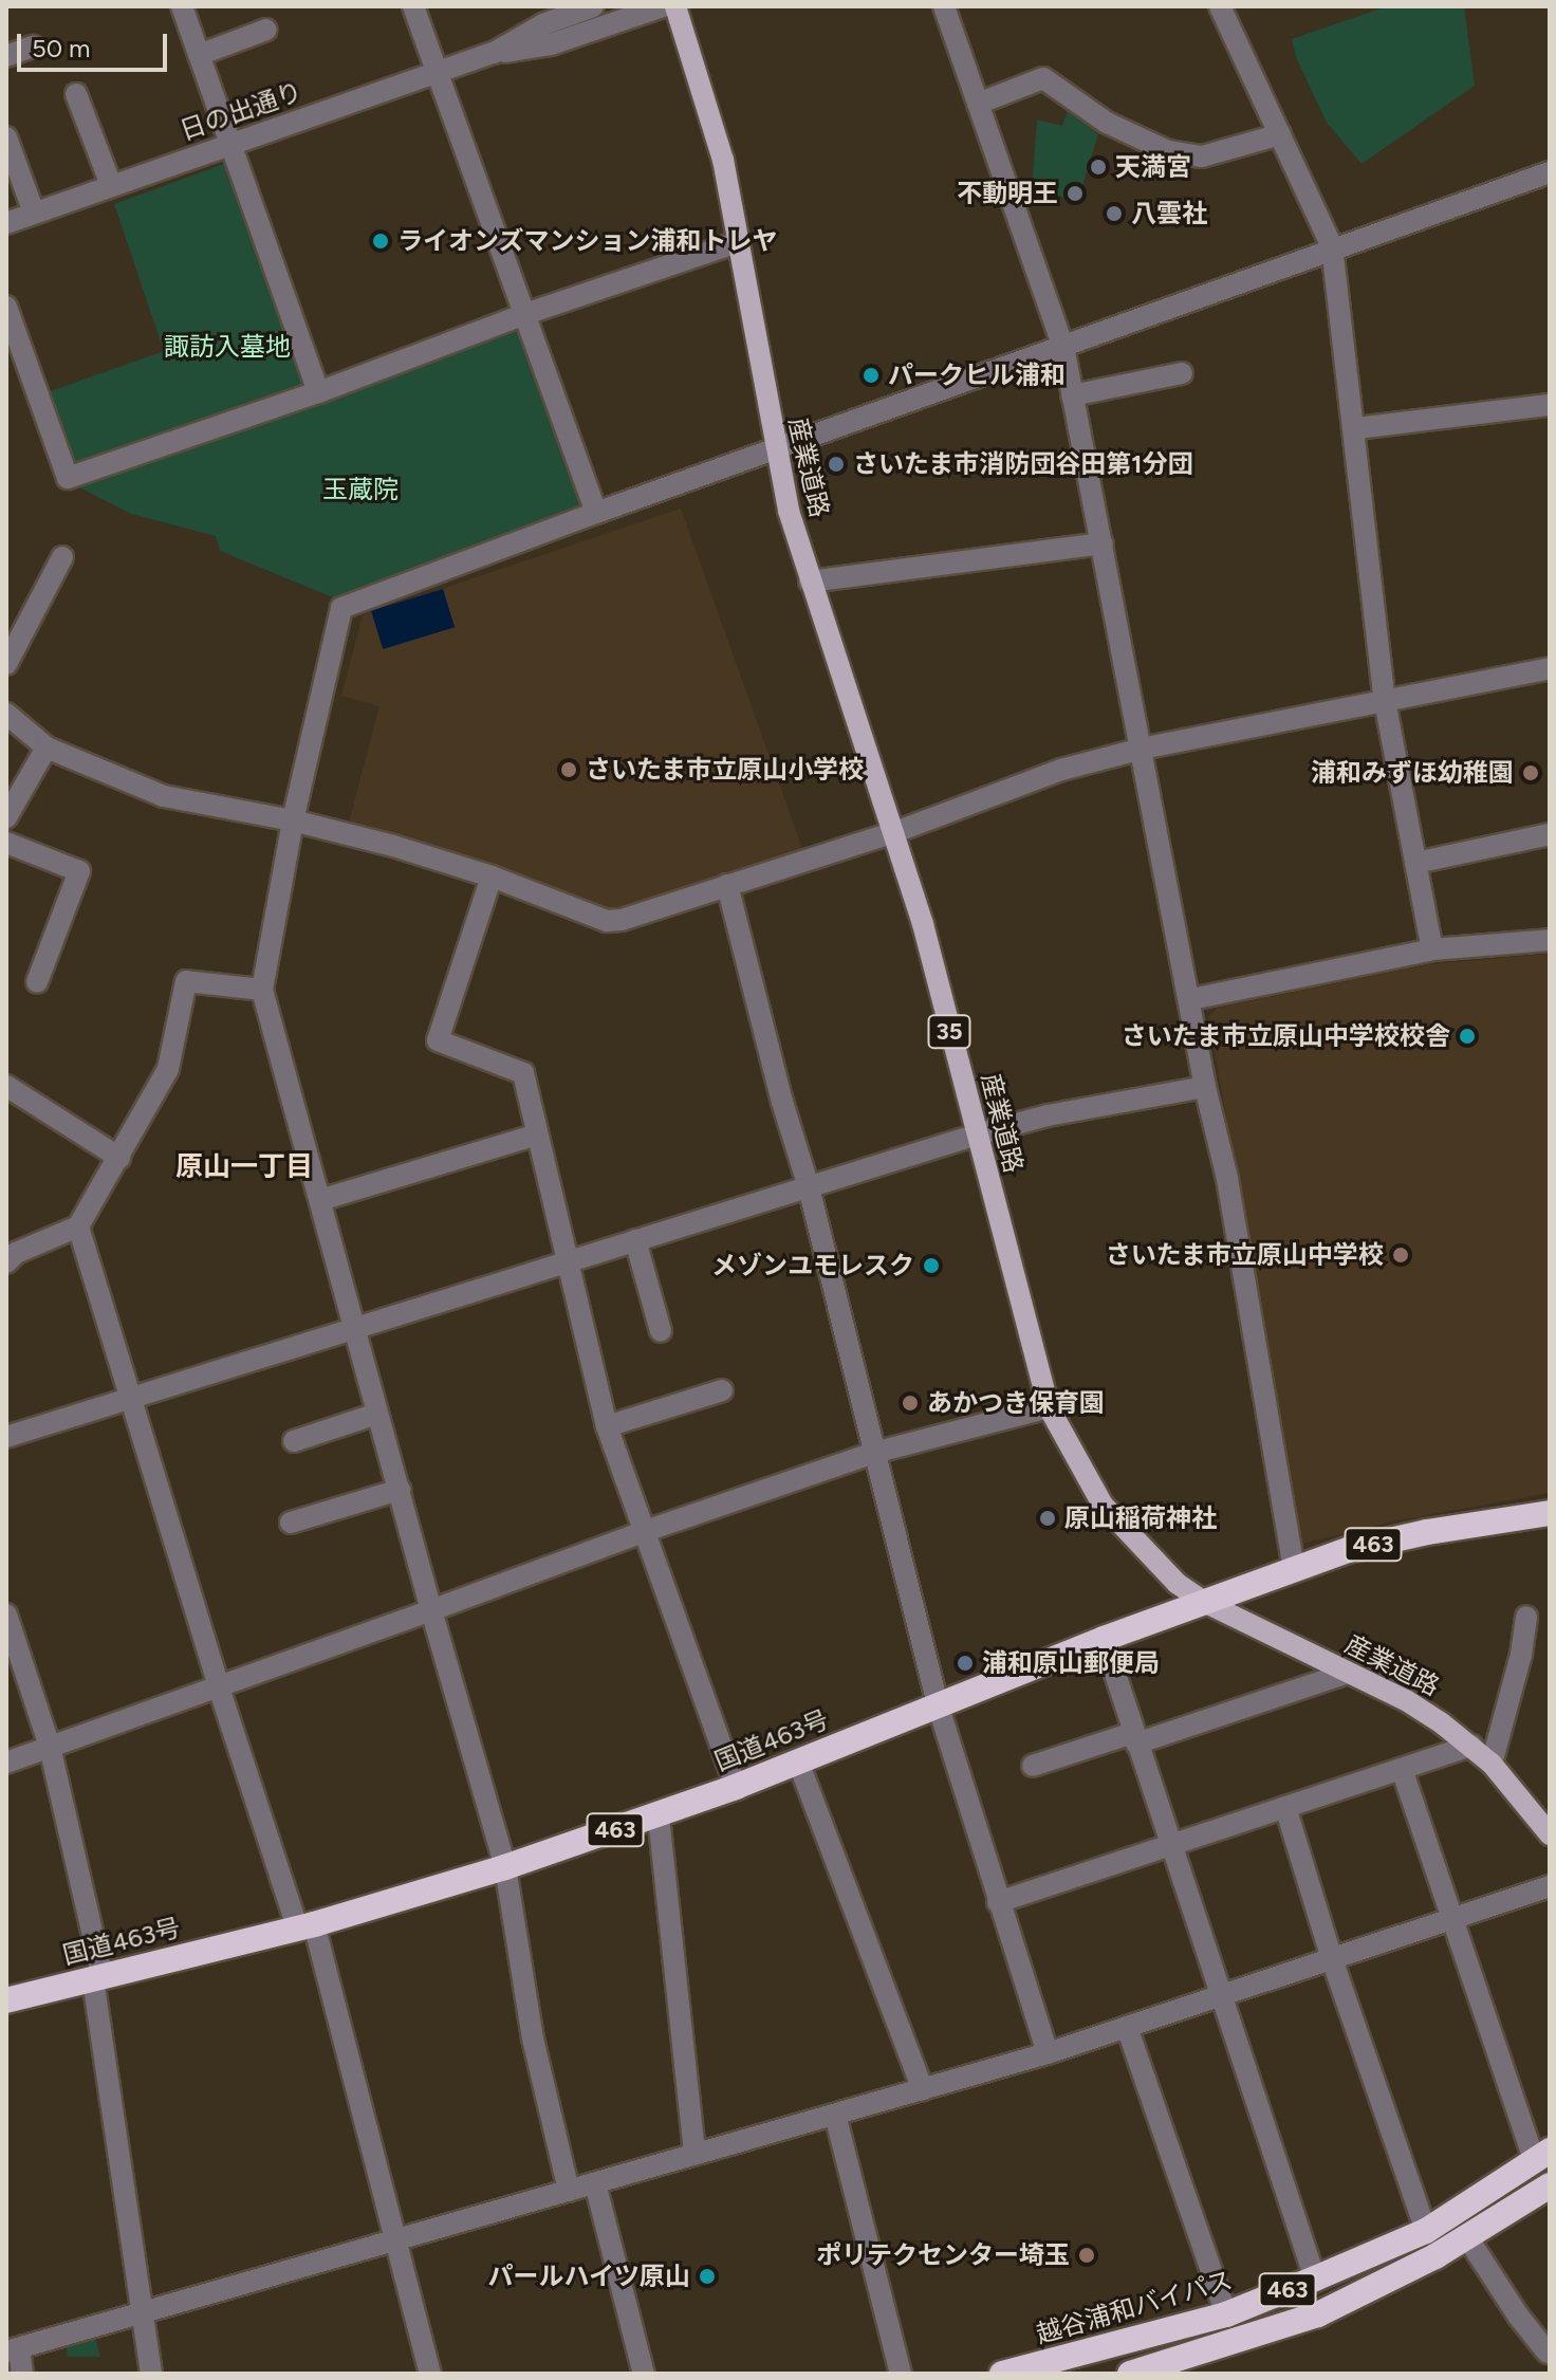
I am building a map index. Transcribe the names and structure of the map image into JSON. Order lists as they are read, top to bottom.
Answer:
{
  "streets": {
    "highway": ["463", "国道463号", "越谷浦和バイパス"],
    "main road": ["産業道路", "35"],
    "street": ["日の出通り"]
  },
  "crossings": [
    ["産業道路", "国道463号"]
  ],
  "districts": ["原山一丁目"],
  "parks": ["諏訪入墓地", "玉蔵院"],
  "places": [
    "天満宮",
    "不動明王",
    "八雲社",
    "ライオンズマンション浦和トレヤ",
    "パークヒル浦和",
    "さいたま市消防団谷田第1分団",
    "さいたま市立原山小学校",
    "浦和みずほ幼稚園",
    "さいたま市立原山中学校校舎",
    "さいたま市立原山中学校",
    "メゾンユモレスク",
    "あかつき保育園",
    "原山稲荷神社",
    "浦和原山郵便局",
    "ポリテクセンター埼玉",
    "パールハイツ原山"
  ],
  "scale_bar": "50 m"
}
